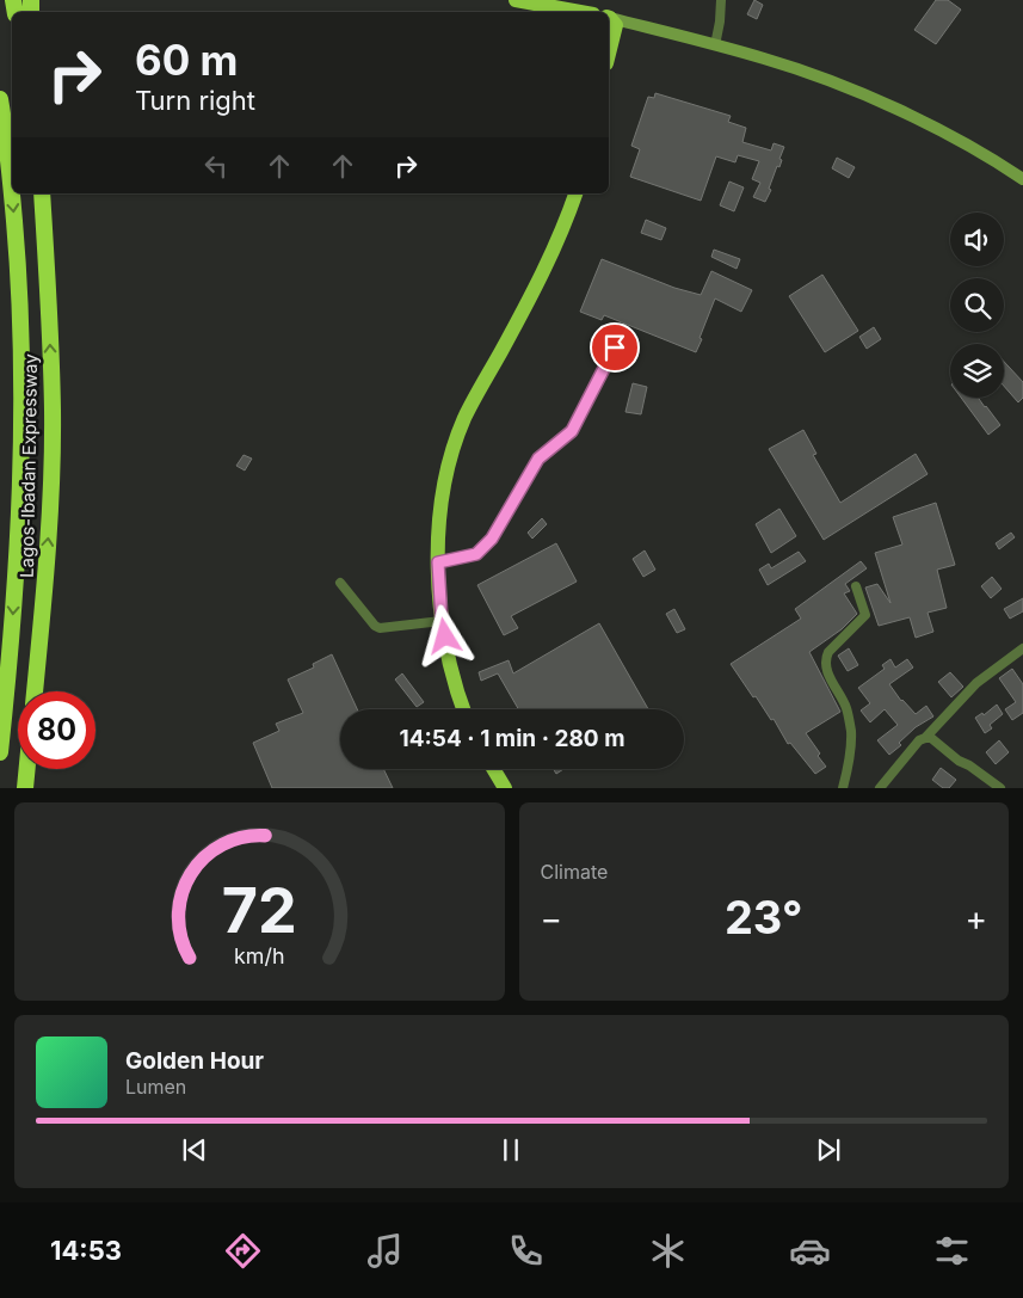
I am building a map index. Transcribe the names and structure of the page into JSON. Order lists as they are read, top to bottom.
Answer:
{
  "streets": {
    "highway": ["Lagos-Ibadan Expressway"]
  },
  "page": {
    "turn": ["60 m", "Turn right"],
    "limit": "80",
    "trip": "14:54 · 1 min · 280 m",
    "tile": "Climate",
    "heat": ["−", "23°", "+"],
    "song": ["Golden Hour", "Lumen"],
    "tabs": "14:53",
    "gauge": ["72", "km/h"]
  }
}
